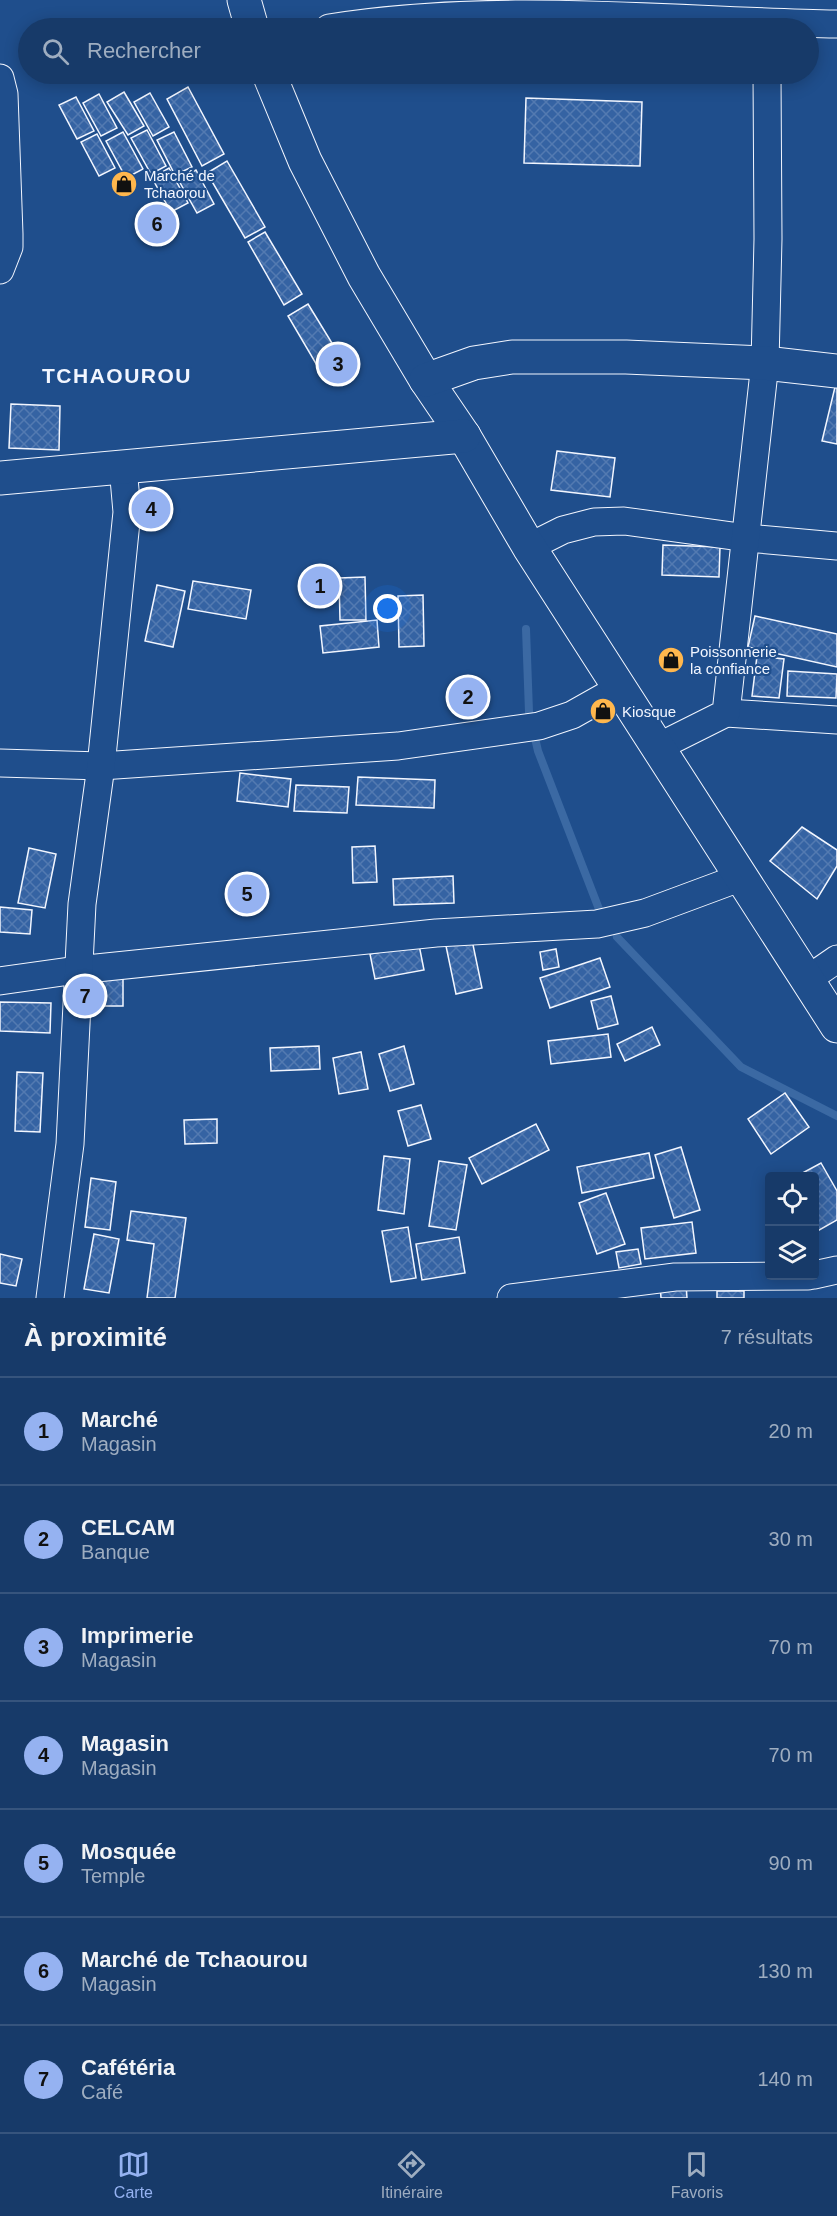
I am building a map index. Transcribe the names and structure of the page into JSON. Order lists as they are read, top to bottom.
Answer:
{
  "districts": ["TCHAOUROU"],
  "places": {
    "shop": ["Marché de Tchaorou", "Poissonnerie la confiance", "Kiosque"]
  },
  "page": {
    "search": "Rechercher",
    "pins": [
      "6",
      "3",
      "4",
      "1",
      "2",
      "5",
      "7"
    ],
    "heading": ["À proximité", "7 résultats"],
    "list": [
      {
        "mark": "1",
        "name": "Marché",
        "note": "Magasin",
        "value": "20 m"
      },
      {
        "mark": "2",
        "name": "CELCAM",
        "note": "Banque",
        "value": "30 m"
      },
      {
        "mark": "3",
        "name": "Imprimerie",
        "note": "Magasin",
        "value": "70 m"
      },
      {
        "mark": "4",
        "name": "Magasin",
        "note": "Magasin",
        "value": "70 m"
      },
      {
        "mark": "5",
        "name": "Mosquée",
        "note": "Temple",
        "value": "90 m"
      },
      {
        "mark": "6",
        "name": "Marché de Tchaourou",
        "note": "Magasin",
        "value": "130 m"
      },
      {
        "mark": "7",
        "name": "Cafétéria",
        "note": "Café",
        "value": "140 m"
      }
    ],
    "nav": ["Carte", "Itinéraire", "Favoris"]
  }
}
